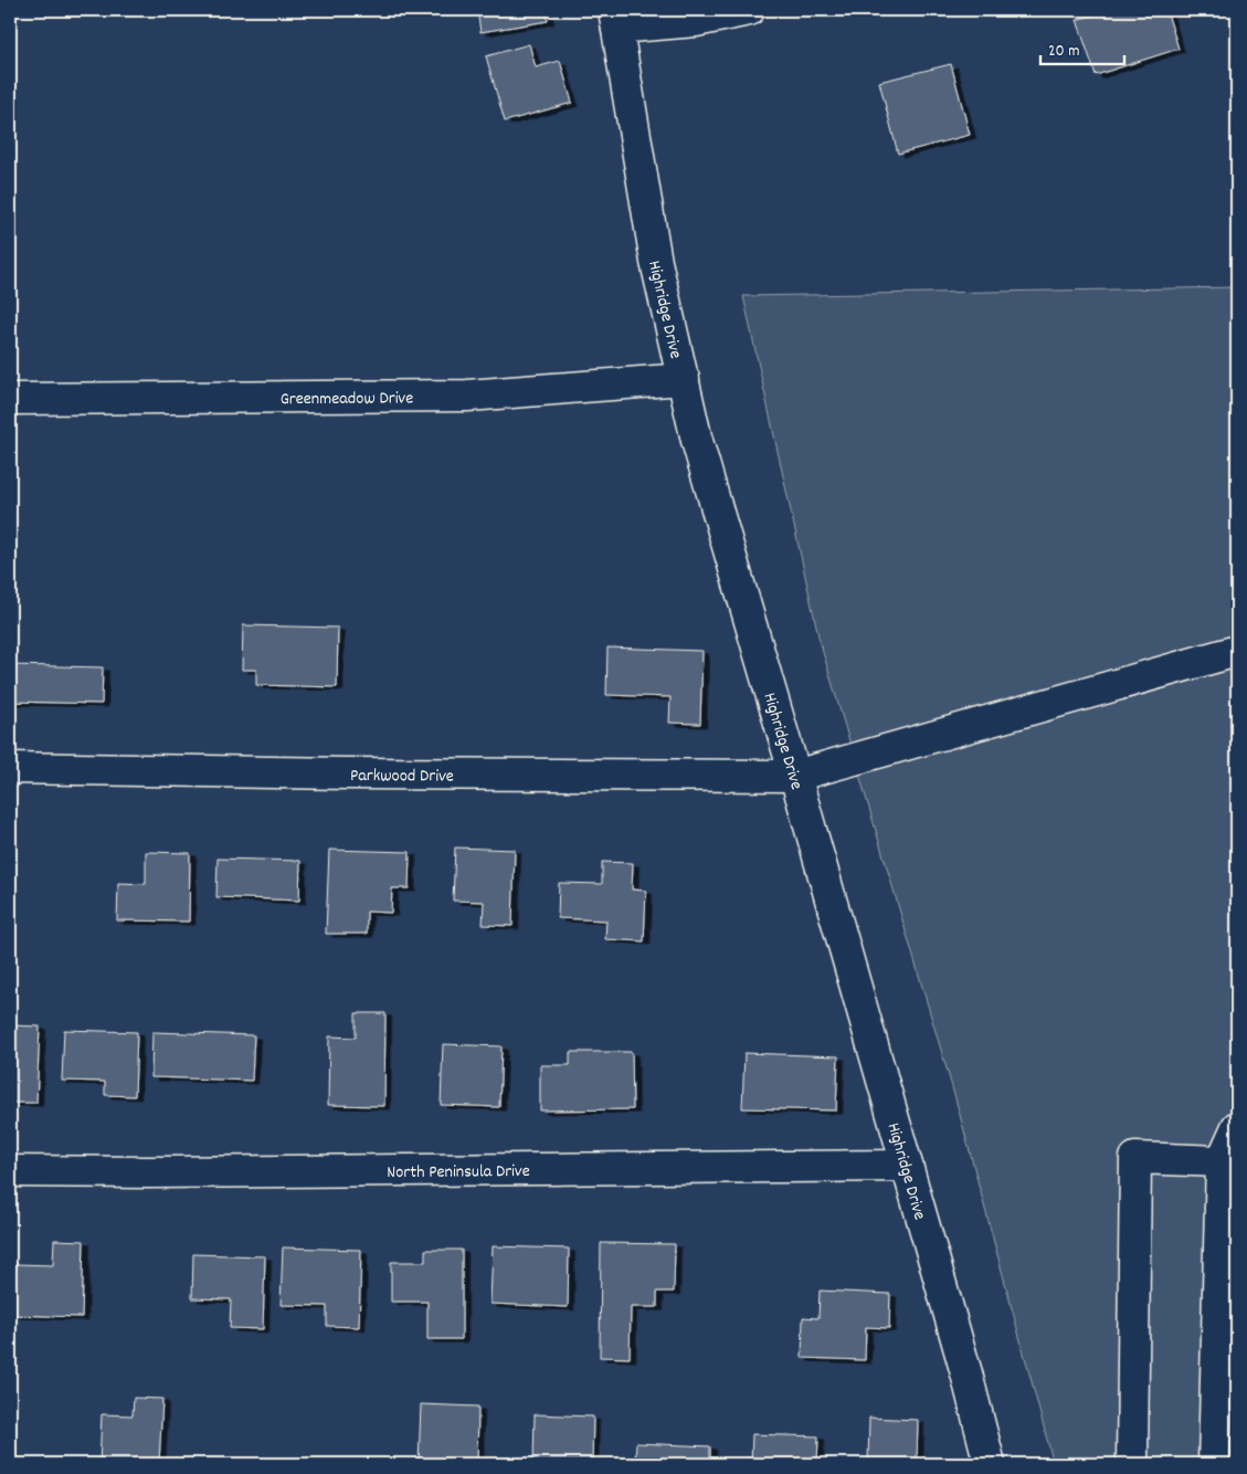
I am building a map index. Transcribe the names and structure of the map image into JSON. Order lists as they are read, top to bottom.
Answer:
{
  "streets": {
    "street": [
      "Highridge Drive",
      "Greenmeadow Drive",
      "Parkwood Drive",
      "North Peninsula Drive"
    ]
  },
  "crossings": [
    ["Highridge Drive", "Greenmeadow Drive"],
    ["Highridge Drive", "Parkwood Drive"],
    ["Highridge Drive", "North Peninsula Drive"]
  ],
  "scale_bar": "20 m"
}
